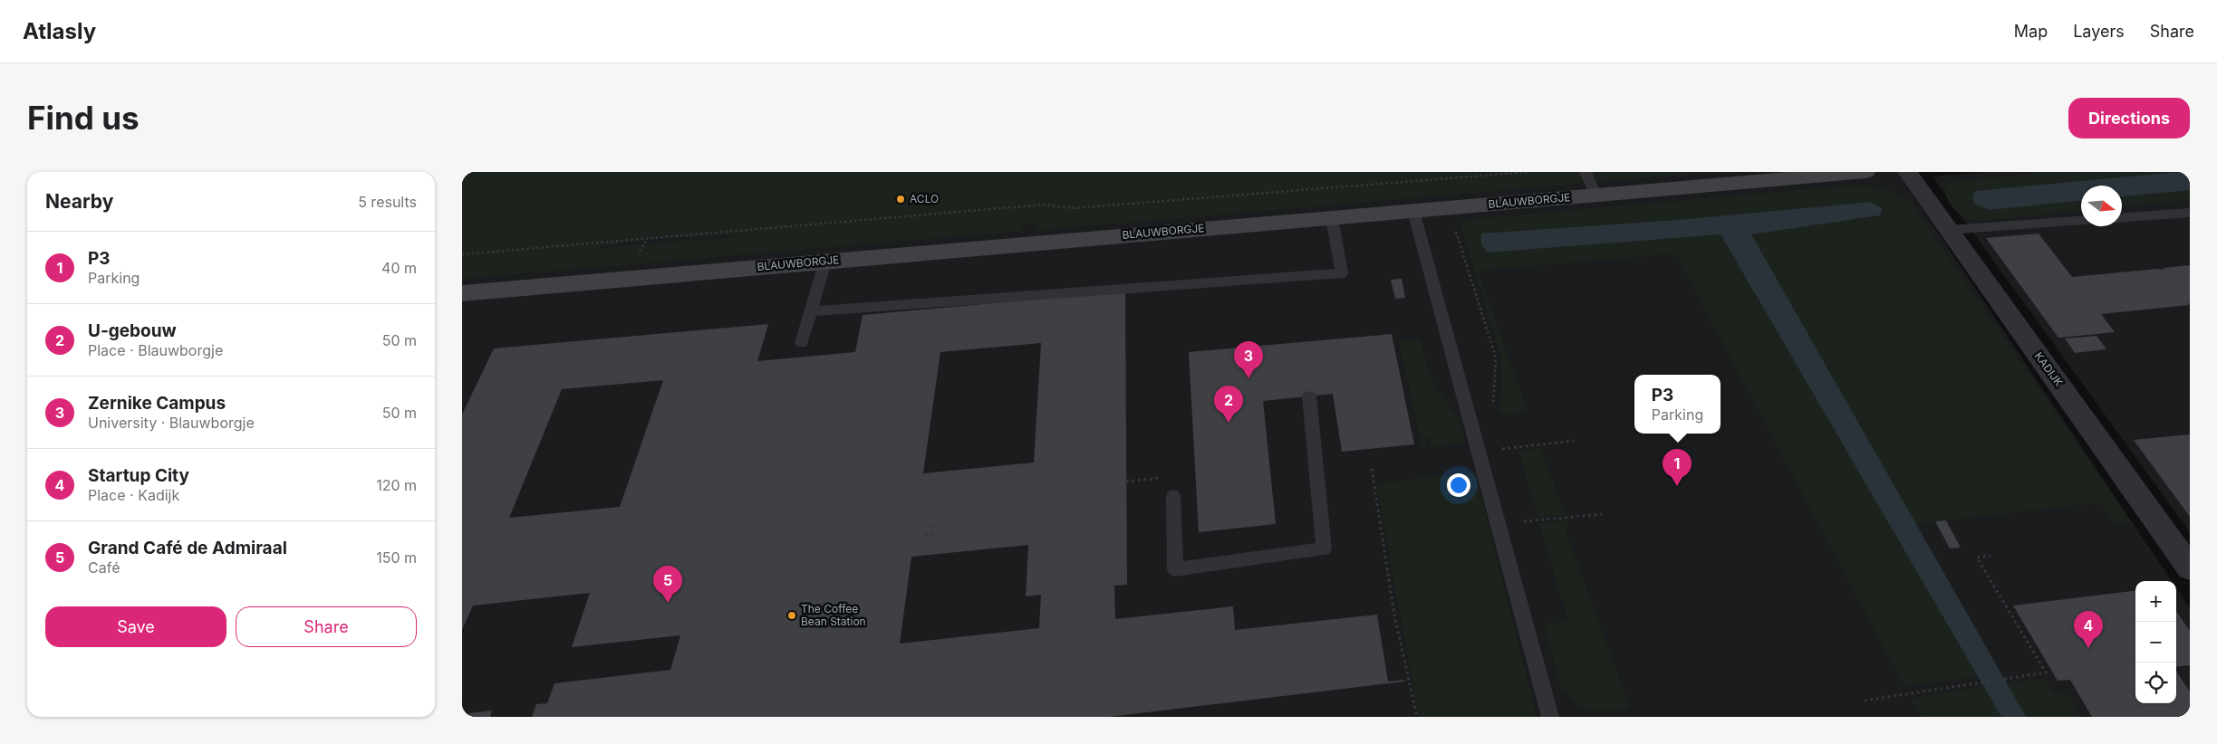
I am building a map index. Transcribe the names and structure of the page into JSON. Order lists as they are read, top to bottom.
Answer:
{
  "streets": {
    "street": ["BLAUWBORGJE", "KADIJK"]
  },
  "places": ["ACLO", "The Coffee Bean Station"],
  "north": "right",
  "page": {
    "header": "Atlasly",
    "nav": ["Map", "Layers", "Share"],
    "buttons": [
      "Directions",
      ["Save", "Share"]
    ],
    "title": "Find us",
    "heading": ["Nearby", "5 results"],
    "list": [
      {
        "mark": "1",
        "name": "P3",
        "note": "Parking",
        "value": "40 m"
      },
      {
        "mark": "2",
        "name": "U-gebouw",
        "note": "Place · Blauwborgje",
        "value": "50 m"
      },
      {
        "mark": "3",
        "name": "Zernike Campus",
        "note": "University · Blauwborgje",
        "value": "50 m"
      },
      {
        "mark": "4",
        "name": "Startup City",
        "note": "Place · Kadijk",
        "value": "120 m"
      },
      {
        "mark": "5",
        "name": "Grand Café de Admiraal",
        "note": "Café",
        "value": "150 m"
      }
    ],
    "pins": [
      "3",
      "2",
      "1",
      "5",
      "4"
    ],
    "popup": ["P3", "Parking"],
    "map_buttons": ["+", "−"]
  }
}
